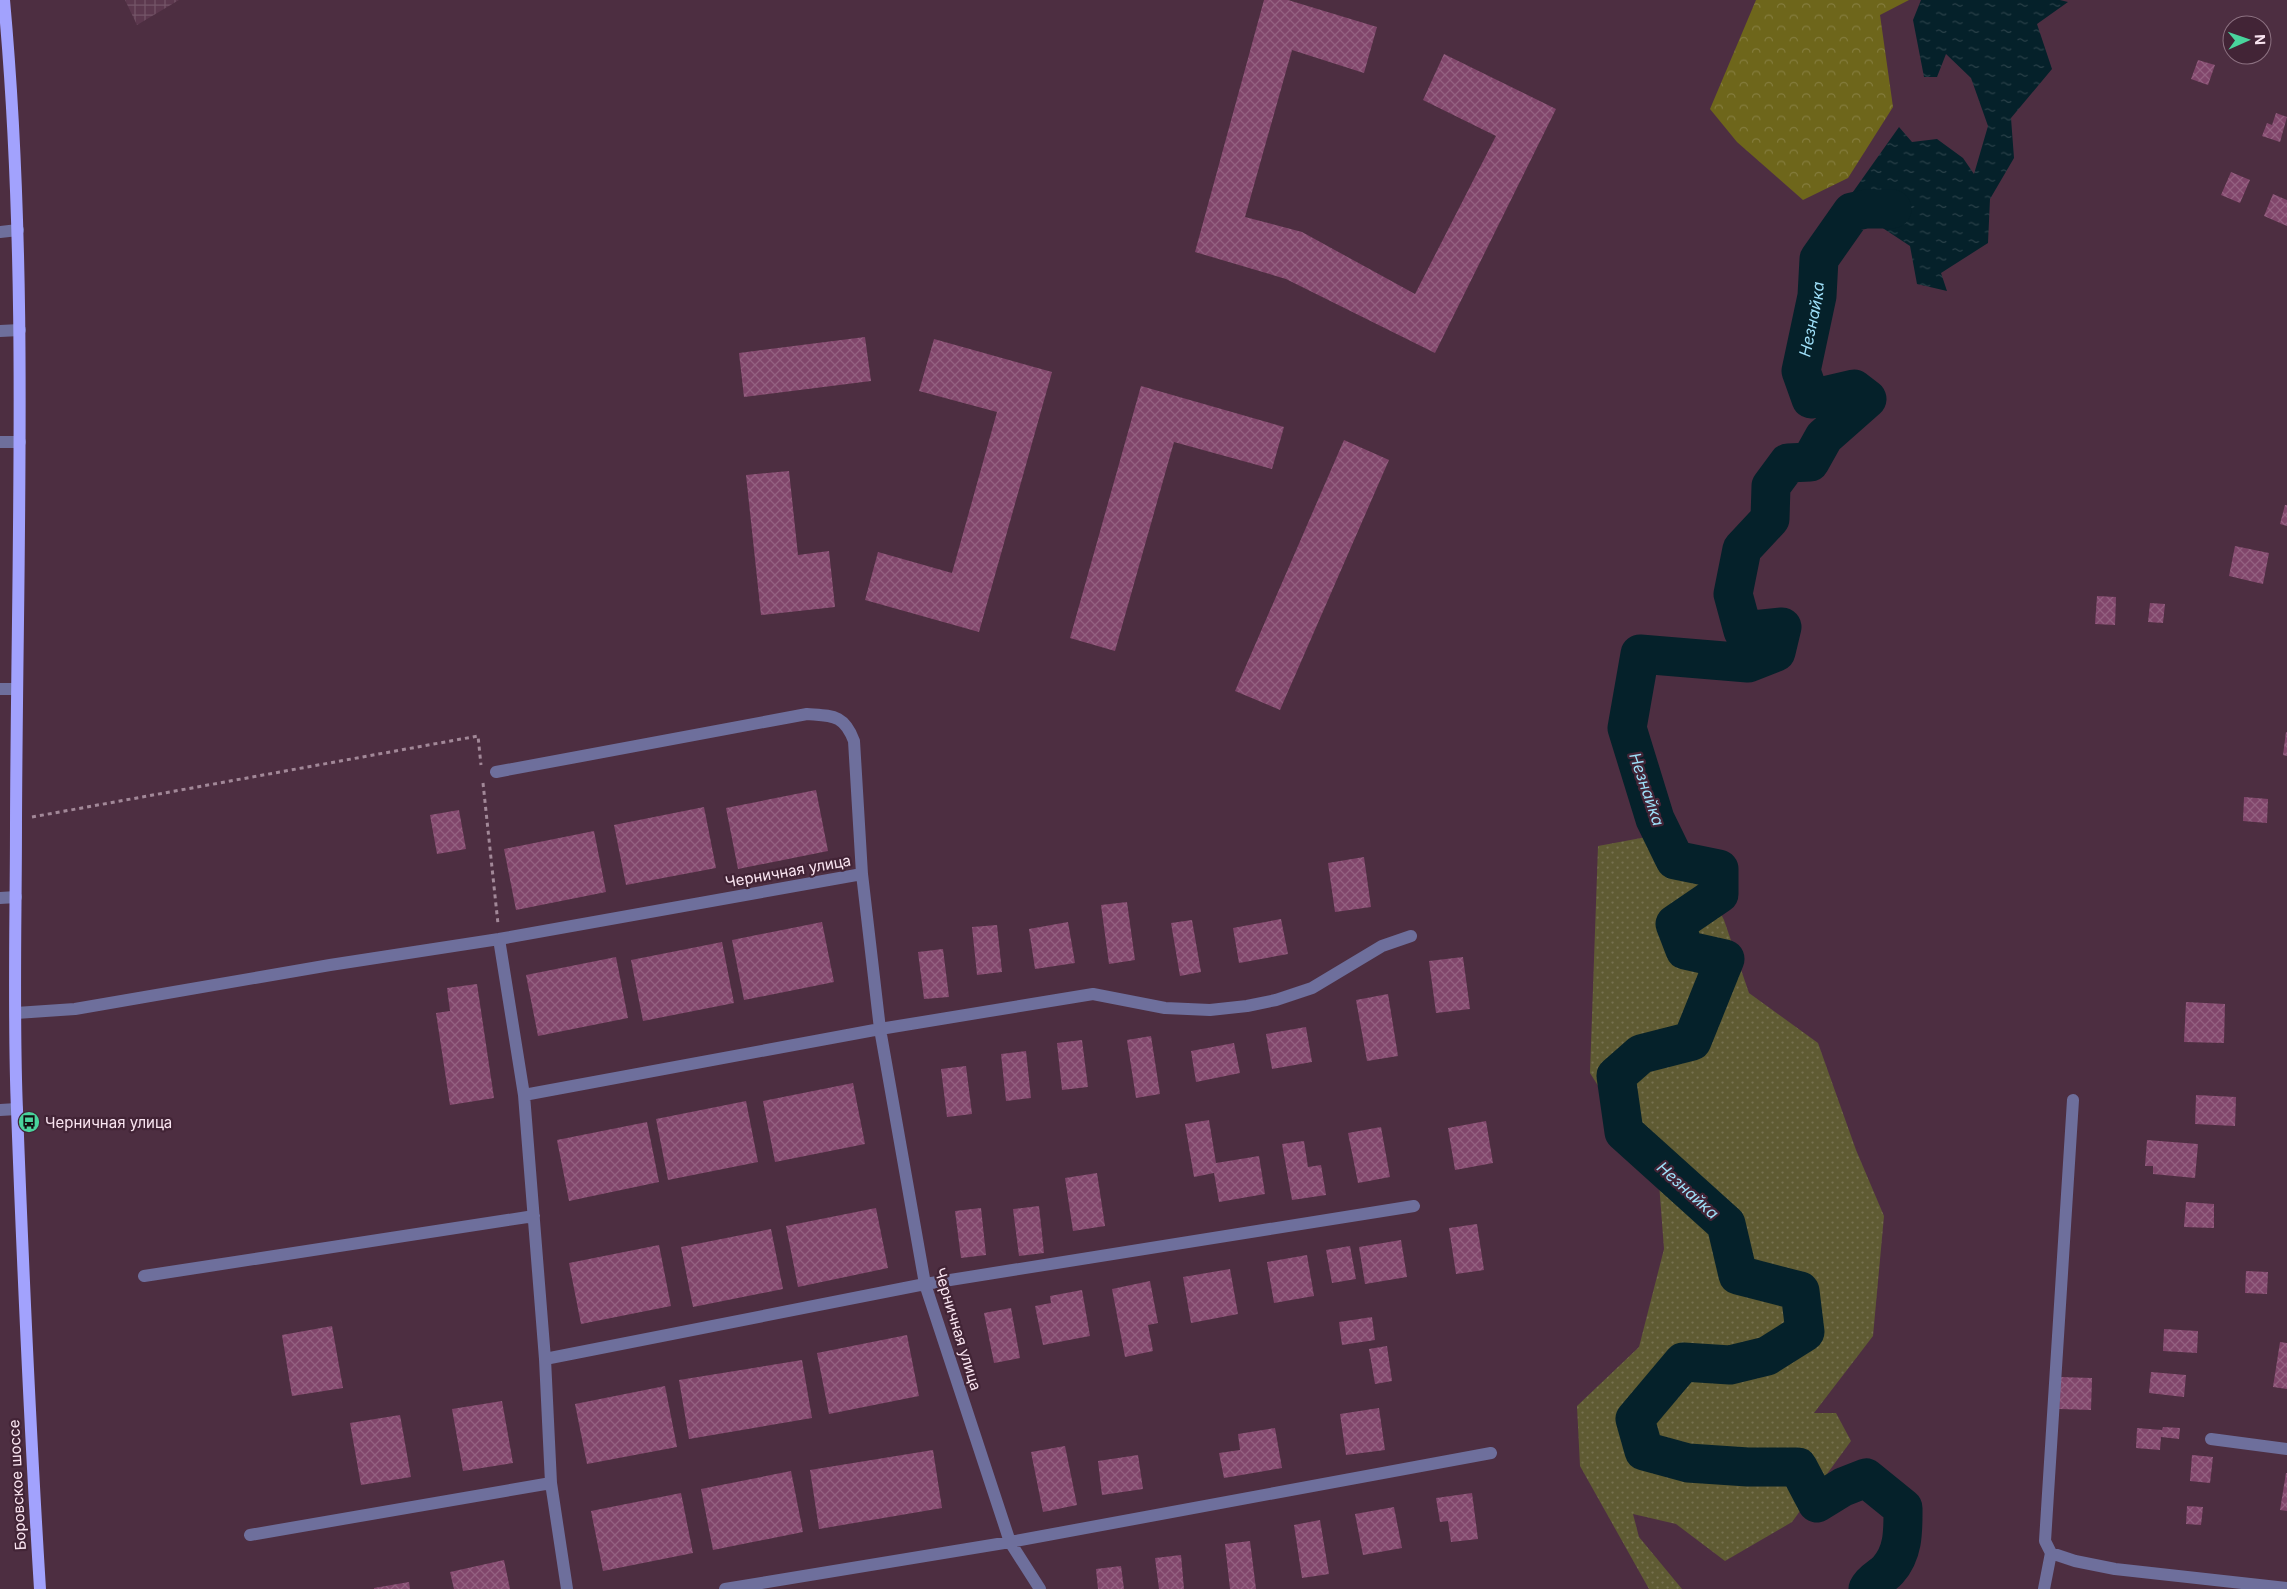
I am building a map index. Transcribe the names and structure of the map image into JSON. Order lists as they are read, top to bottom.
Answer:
{
  "streets": {
    "main road": ["Боровское шоссе"],
    "street": ["Черничная улица"]
  },
  "crossings": [
    ["Черничная улица", "Боровское шоссе"]
  ],
  "water": ["Незнайка"],
  "places": {
    "bus stop": ["Черничная улица"]
  },
  "north": "right"
}
